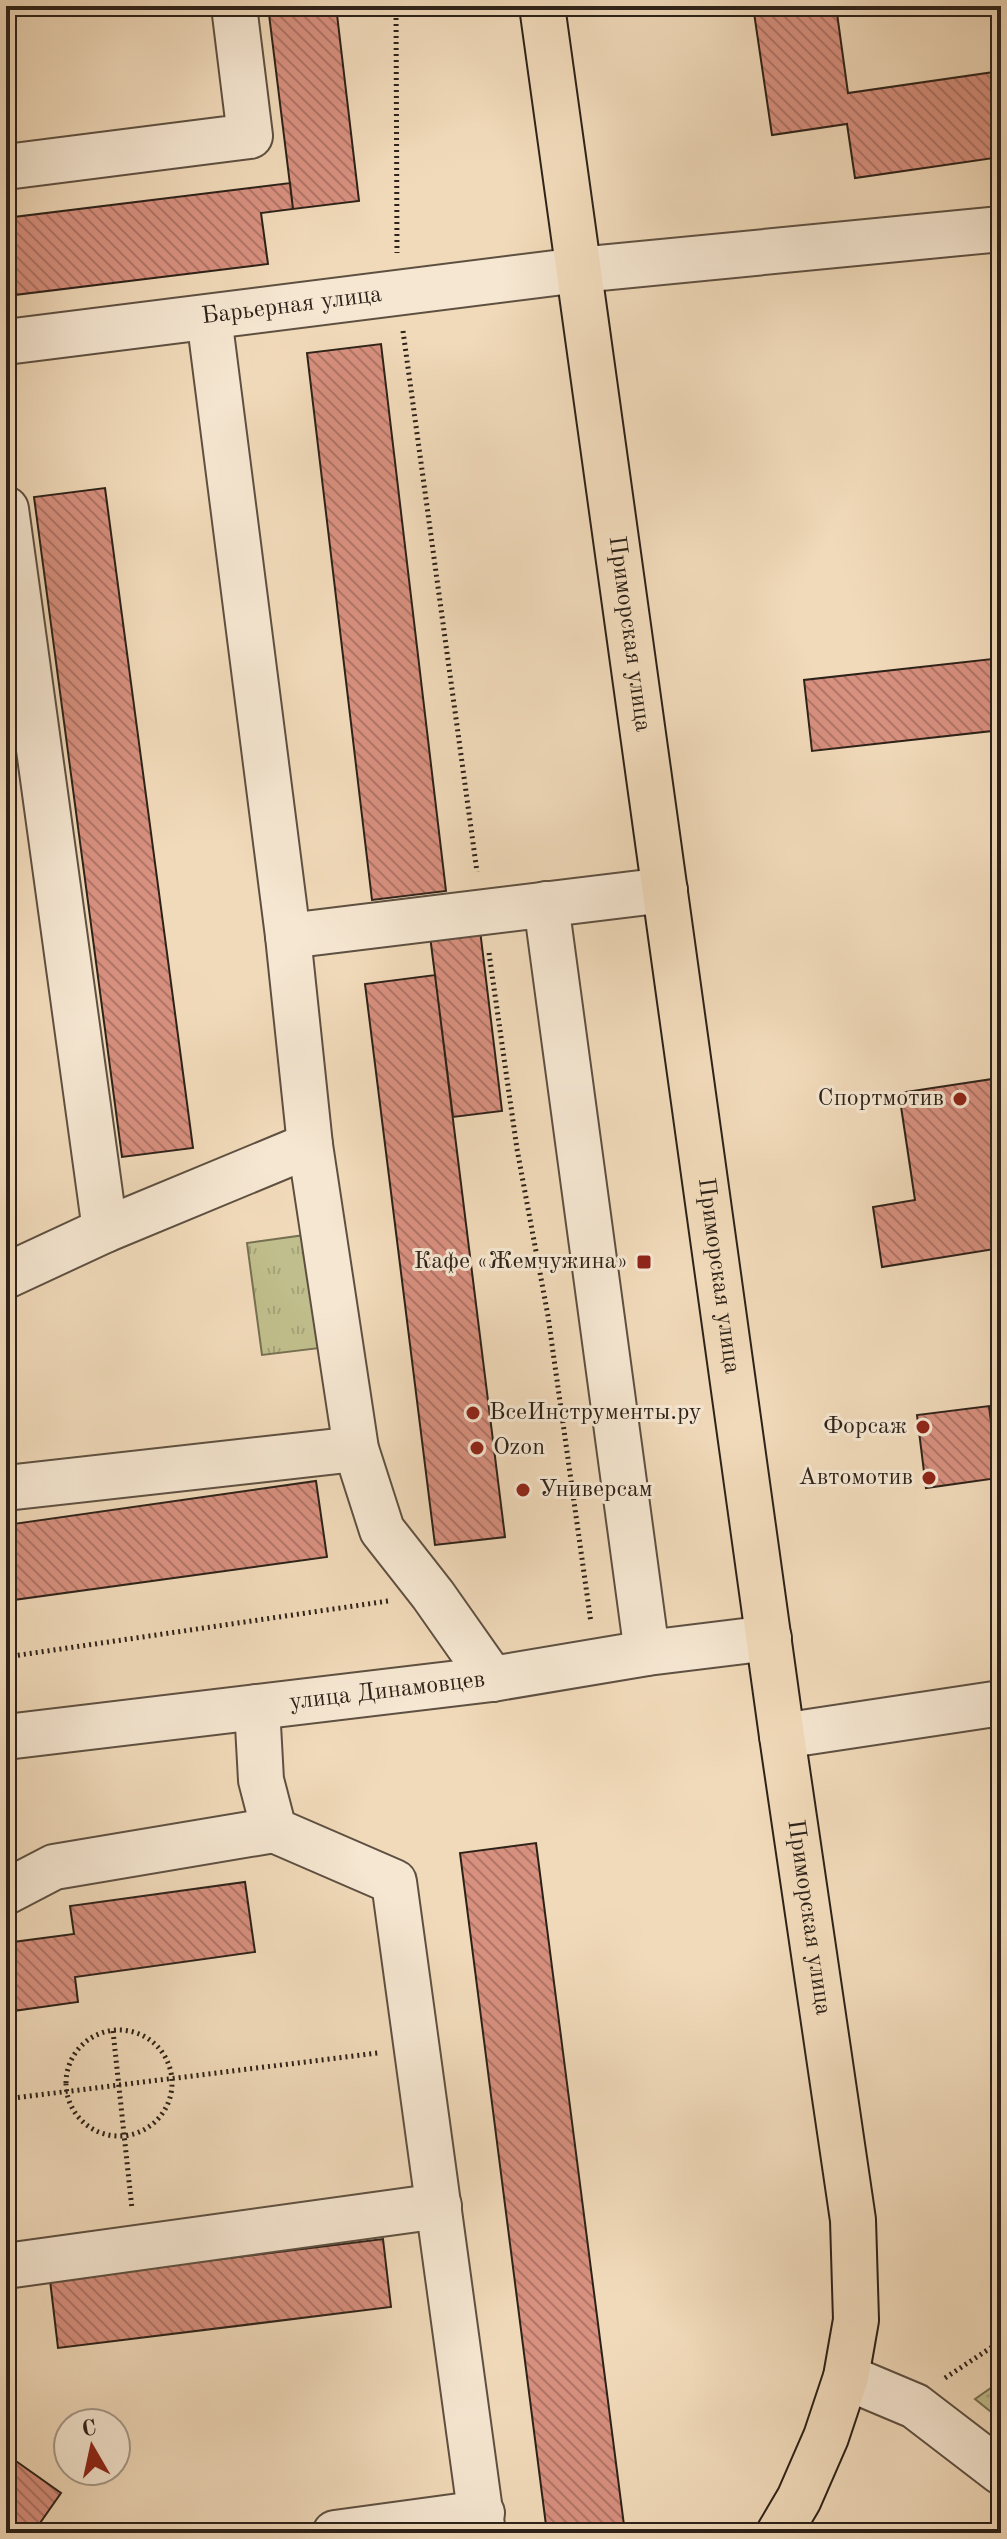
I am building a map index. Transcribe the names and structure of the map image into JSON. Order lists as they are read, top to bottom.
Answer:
{
  "streets": {
    "highway": ["Приморская улица"],
    "street": ["Барьерная улица", "улица Динамовцев"]
  },
  "crossings": [
    ["Барьерная улица", "Приморская улица"],
    ["Приморская улица", "улица Динамовцев"]
  ],
  "places": {
    "other": [
      "Спортмотив",
      "ВсеИнструменты.ру",
      "Форсаж",
      "Ozon",
      "Автомотив",
      "Универсам"
    ],
    "transit": ["Кафе «Жемчужина»"]
  },
  "north": "top"
}
